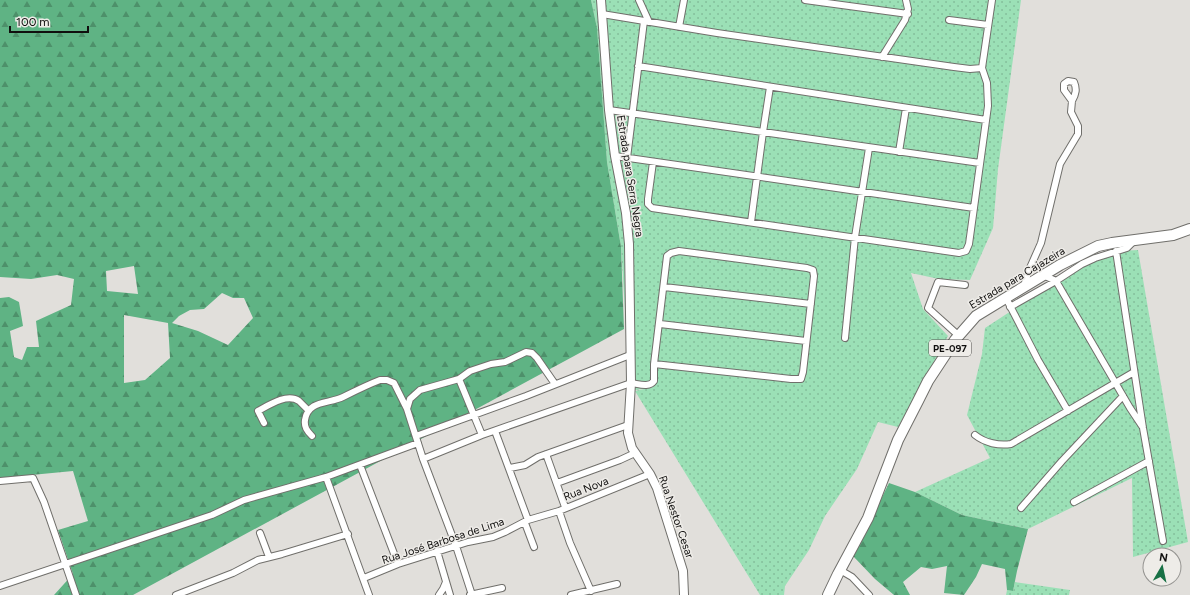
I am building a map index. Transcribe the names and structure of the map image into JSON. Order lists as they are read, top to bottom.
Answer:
{
  "streets": {
    "main road": ["Estrada para Cajazeira", "PE-097"],
    "street": [
      "Estrada para Serra Negra",
      "Rua Nova",
      "Rua Nestor Cesar",
      "Rua José Barbosa de Lima"
    ]
  },
  "crossings": [
    ["Estrada para Serra Negra", "Rua Nestor Cesar"],
    ["Rua Nova", "Rua Nestor Cesar"],
    ["Rua Nova", "Rua José Barbosa de Lima"]
  ],
  "scale_bar": "100 m",
  "north": "top"
}
